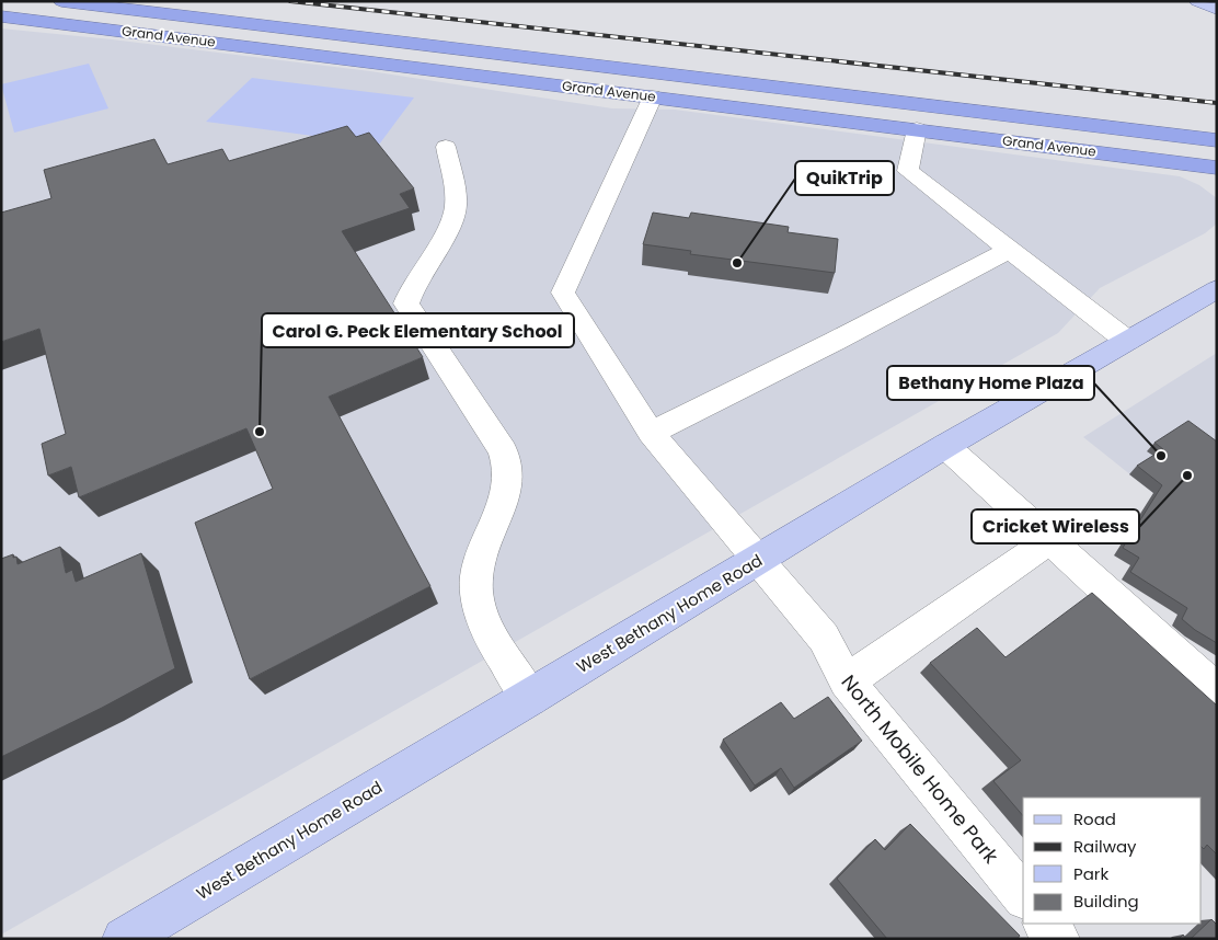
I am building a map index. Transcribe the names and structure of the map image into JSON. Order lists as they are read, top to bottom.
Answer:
{
  "streets": {
    "highway": ["Grand Avenue"],
    "main road": ["West Bethany Home Road"],
    "lane": ["North Mobile Home Park"]
  },
  "crossings": [
    ["Grand Avenue", "North Mobile Home Park"],
    ["West Bethany Home Road", "North Mobile Home Park"]
  ],
  "places": [
    "QuikTrip",
    "Carol G. Peck Elementary School",
    "Bethany Home Plaza",
    "Cricket Wireless"
  ],
  "legend": [
    "Road",
    "Railway",
    "Park",
    "Building"
  ]
}
